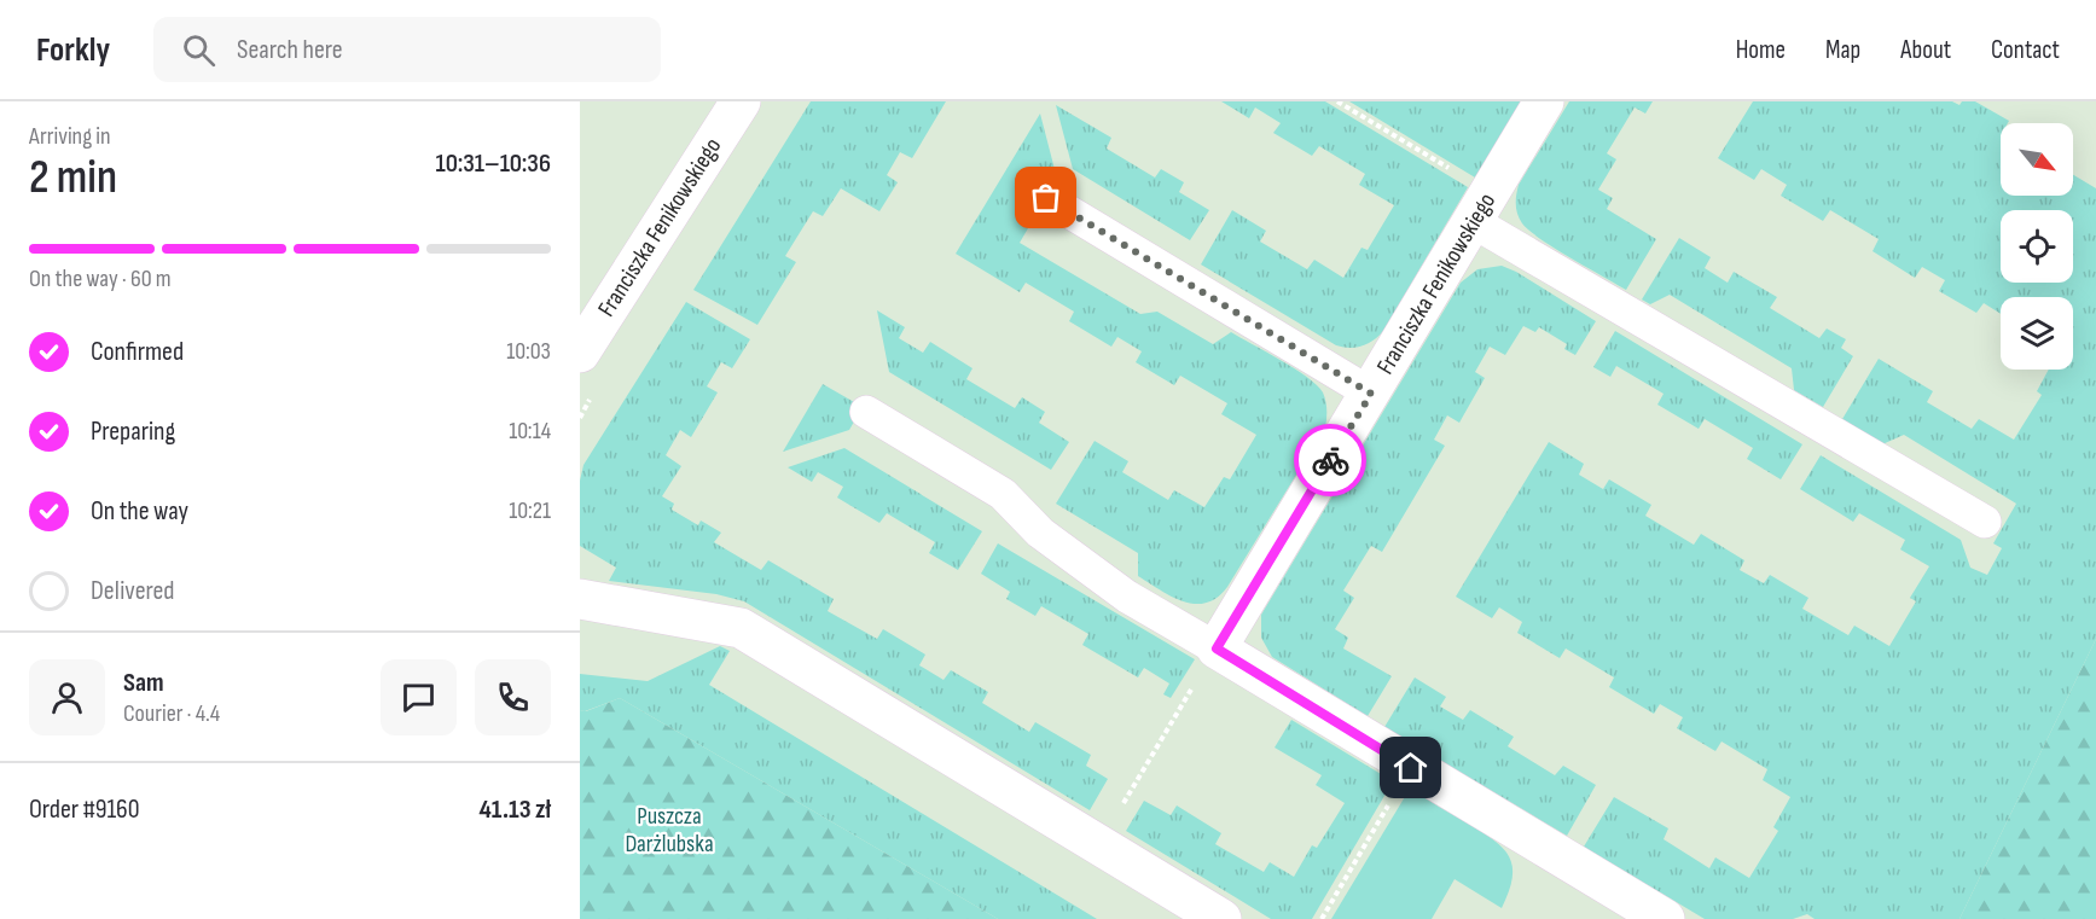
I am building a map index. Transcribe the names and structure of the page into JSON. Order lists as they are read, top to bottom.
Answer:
{
  "streets": {
    "street": ["Franciszka Fenikowskiego"]
  },
  "parks": ["Puszcza Darżlubska"],
  "north": "bottom right",
  "page": {
    "header": "Forkly",
    "search": "Search here",
    "nav": [
      "Home",
      "Map",
      "About",
      "Contact"
    ],
    "heading": ["2 min", "Arriving in", "10:31–10:36"],
    "panel": [
      "Sam",
      "Courier · 4.4",
      "Order #9160",
      "41.13 zł"
    ],
    "bar": "On the way · 60 m",
    "list": [
      ["Confirmed", "10:03"],
      ["Preparing", "10:14"],
      ["On the way", "10:21"],
      "Delivered"
    ]
  }
}
